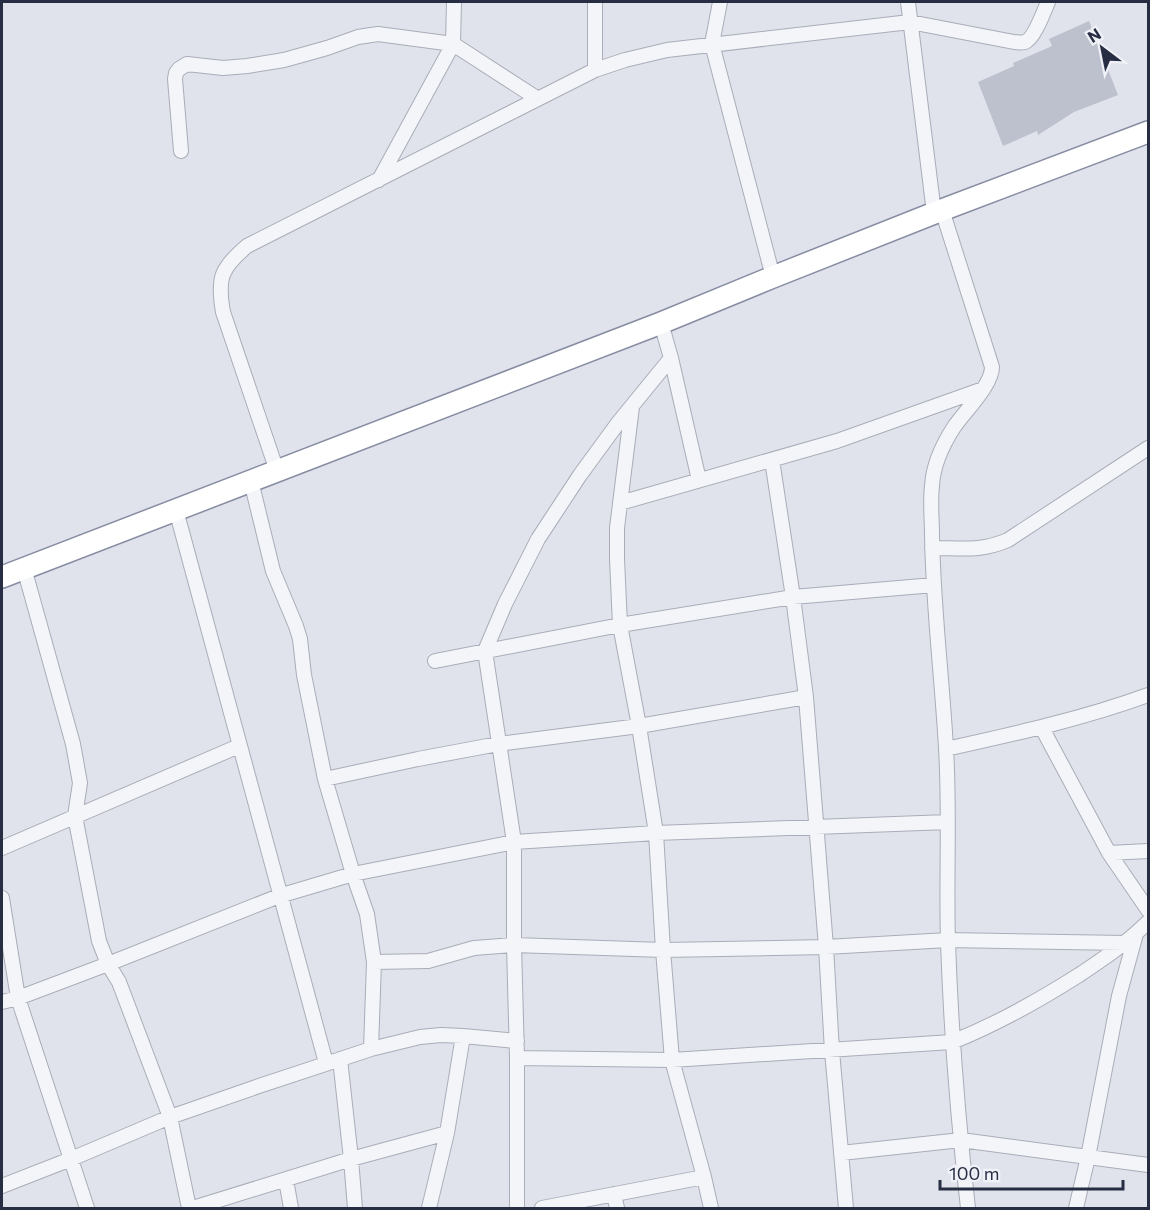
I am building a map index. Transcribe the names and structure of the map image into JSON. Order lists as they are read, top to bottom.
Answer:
{
  "scale_bar": "100 m",
  "north": "top left"
}
